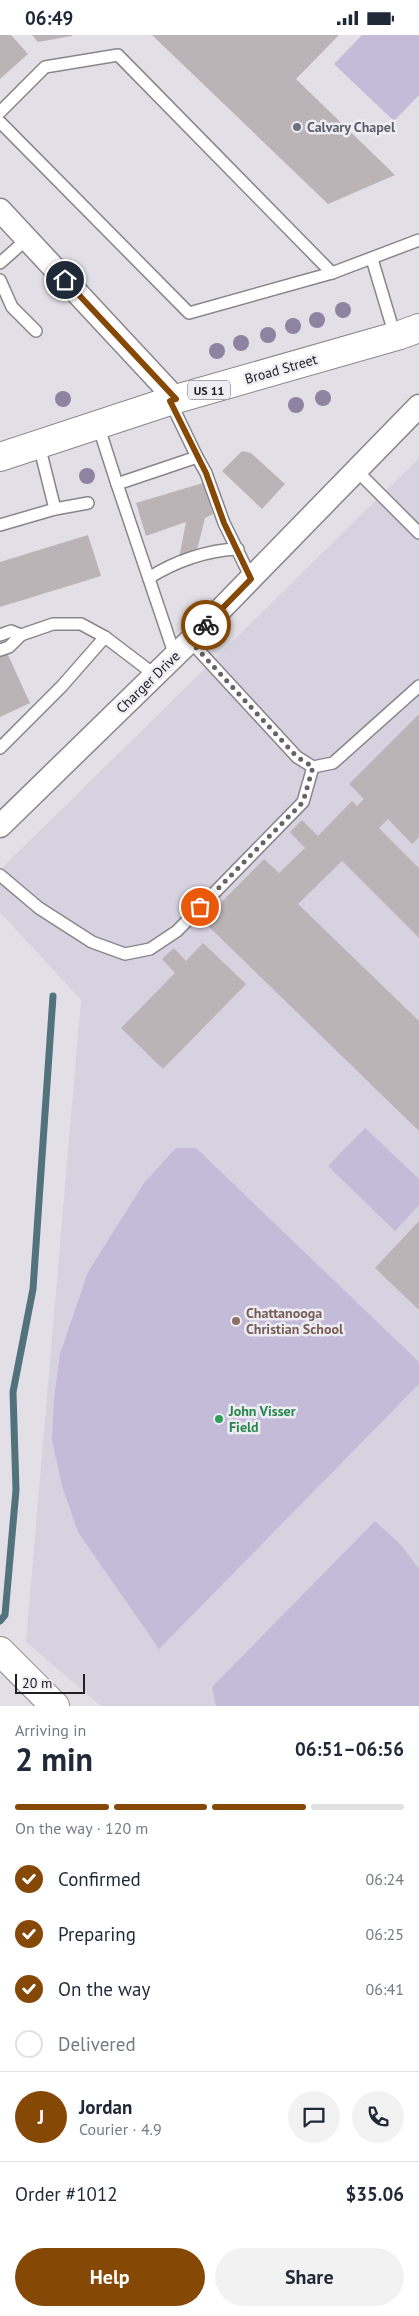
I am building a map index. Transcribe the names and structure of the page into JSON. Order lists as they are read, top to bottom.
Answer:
{
  "streets": {
    "main road": ["Broad Street", "US 11"],
    "street": ["Charger Drive"]
  },
  "places": ["Calvary Chapel", "Chattanooga Christian School", "John Visser Field"],
  "scale_bar": "20 m",
  "page": {
    "status": "06:49",
    "scale": "20 m",
    "heading": ["2 min", "Arriving in", "06:51–06:56"],
    "panel": [
      "Jordan",
      "Courier · 4.9",
      "Order #1012",
      "$35.06"
    ],
    "bar": "On the way · 120 m",
    "list": [
      ["Confirmed", "06:24"],
      ["Preparing", "06:25"],
      ["On the way", "06:41"],
      "Delivered"
    ],
    "round": "J",
    "buttons": ["Help", "Share"]
  }
}
